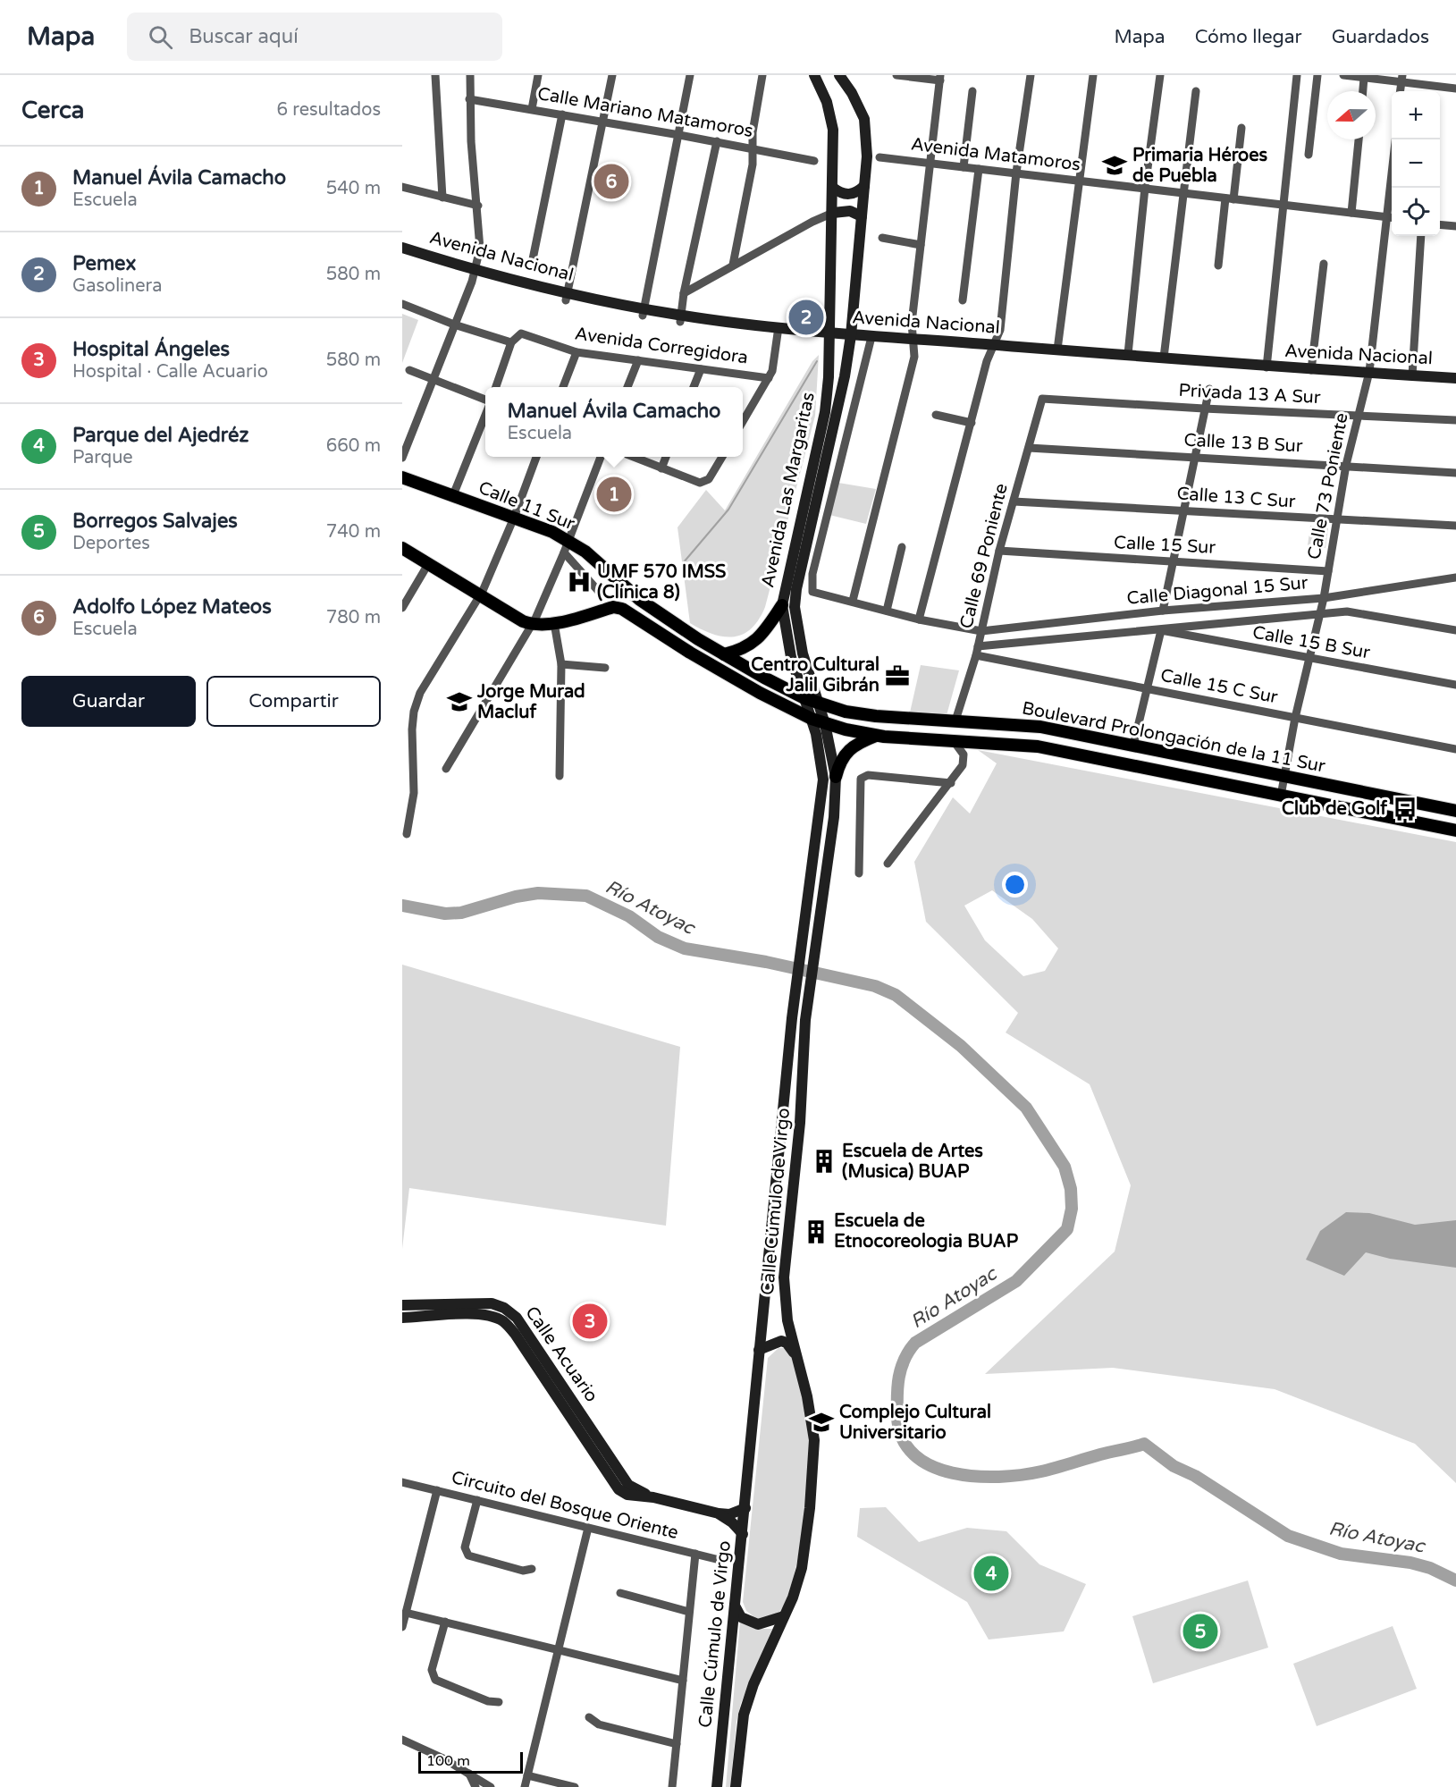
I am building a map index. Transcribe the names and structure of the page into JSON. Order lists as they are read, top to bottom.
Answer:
{
  "streets": {
    "main road": [
      "Avenida Nacional",
      "Avenida Las Margaritas",
      "Calle 11 Sur",
      "Boulevard Prolongación de la 11 Sur",
      "Calle Cúmulo de Virgo",
      "Calle Acuario"
    ],
    "street": [
      "Calle Mariano Matamoros",
      "Avenida Matamoros",
      "Avenida Corregidora",
      "Privada 13 A Sur",
      "Calle 13 B Sur",
      "Calle 73 Poniente",
      "Calle 13 C Sur",
      "Calle 15 Sur",
      "Calle 69 Poniente",
      "Calle Diagonal 15 Sur",
      "Calle 15 B Sur",
      "Calle 15 C Sur",
      "Circuito del Bosque Oriente"
    ]
  },
  "crossings": [
    ["Avenida Matamoros", "Calle 73 Poniente"],
    ["Avenida Nacional", "Calle 73 Poniente"],
    ["Avenida Nacional", "Avenida Las Margaritas"],
    ["Avenida Nacional", "Calle Diagonal 15 Sur"],
    ["Privada 13 A Sur", "Calle 73 Poniente"],
    ["Privada 13 A Sur", "Calle 69 Poniente"],
    ["Calle 13 B Sur", "Calle 73 Poniente"],
    ["Calle 13 B Sur", "Calle 69 Poniente"],
    ["Calle 73 Poniente", "Calle 13 C Sur"],
    ["Calle 73 Poniente", "Calle 15 Sur"],
    ["Calle 73 Poniente", "Calle Diagonal 15 Sur"],
    ["Calle 73 Poniente", "Calle 15 B Sur"],
    ["Calle 73 Poniente", "Calle 15 C Sur"],
    ["Calle 73 Poniente", "Boulevard Prolongación de la 11 Sur"],
    ["Avenida Las Margaritas", "Calle 11 Sur"],
    ["Avenida Las Margaritas", "Boulevard Prolongación de la 11 Sur"],
    ["Avenida Las Margaritas", "Calle Cúmulo de Virgo"],
    ["Calle 13 C Sur", "Calle 69 Poniente"],
    ["Calle 11 Sur", "Boulevard Prolongación de la 11 Sur"],
    ["Calle 11 Sur", "Calle Cúmulo de Virgo"],
    ["Calle 15 Sur", "Calle 69 Poniente"],
    ["Calle 69 Poniente", "Calle Diagonal 15 Sur"],
    ["Calle 69 Poniente", "Calle 15 C Sur"],
    ["Calle 69 Poniente", "Boulevard Prolongación de la 11 Sur"],
    ["Calle Diagonal 15 Sur", "Calle 15 B Sur"],
    ["Boulevard Prolongación de la 11 Sur", "Calle Cúmulo de Virgo"],
    ["Calle Cúmulo de Virgo", "Calle Acuario"]
  ],
  "water": ["Río Atoyac"],
  "places": {
    "school or university": ["Primaria Héroes de Puebla", "Jorge Murad Macluf", "Complejo Cultural Universitario"],
    "hospital": ["UMF 570 IMSS (Clínica 8)"],
    "office": ["Centro Cultural Jalil Gibrán"],
    "bus stop": ["Club de Golf"],
    "building": ["Escuela de Artes (Musica) BUAP", "Escuela de Etnocoreologia BUAP"]
  },
  "scale_bar": "100 m",
  "north": "left",
  "page": {
    "header": "Mapa",
    "search": "Buscar aquí",
    "nav": ["Mapa", "Cómo llegar", "Guardados"],
    "heading": ["Cerca", "6 resultados"],
    "map_buttons": ["+", "−"],
    "list": [
      {
        "mark": "1",
        "name": "Manuel Ávila Camacho",
        "note": "Escuela",
        "value": "540 m"
      },
      {
        "mark": "2",
        "name": "Pemex",
        "note": "Gasolinera",
        "value": "580 m"
      },
      {
        "mark": "3",
        "name": "Hospital Ángeles",
        "note": "Hospital · Calle Acuario",
        "value": "580 m"
      },
      {
        "mark": "4",
        "name": "Parque del Ajedréz",
        "note": "Parque",
        "value": "660 m"
      },
      {
        "mark": "5",
        "name": "Borregos Salvajes",
        "note": "Deportes",
        "value": "740 m"
      },
      {
        "mark": "6",
        "name": "Adolfo López Mateos",
        "note": "Escuela",
        "value": "780 m"
      }
    ],
    "pins": [
      "6",
      "2",
      "1",
      "3",
      "4",
      "5"
    ],
    "popup": ["Manuel Ávila Camacho", "Escuela"],
    "buttons": ["Guardar", "Compartir"],
    "scale": "100 m"
  }
}
